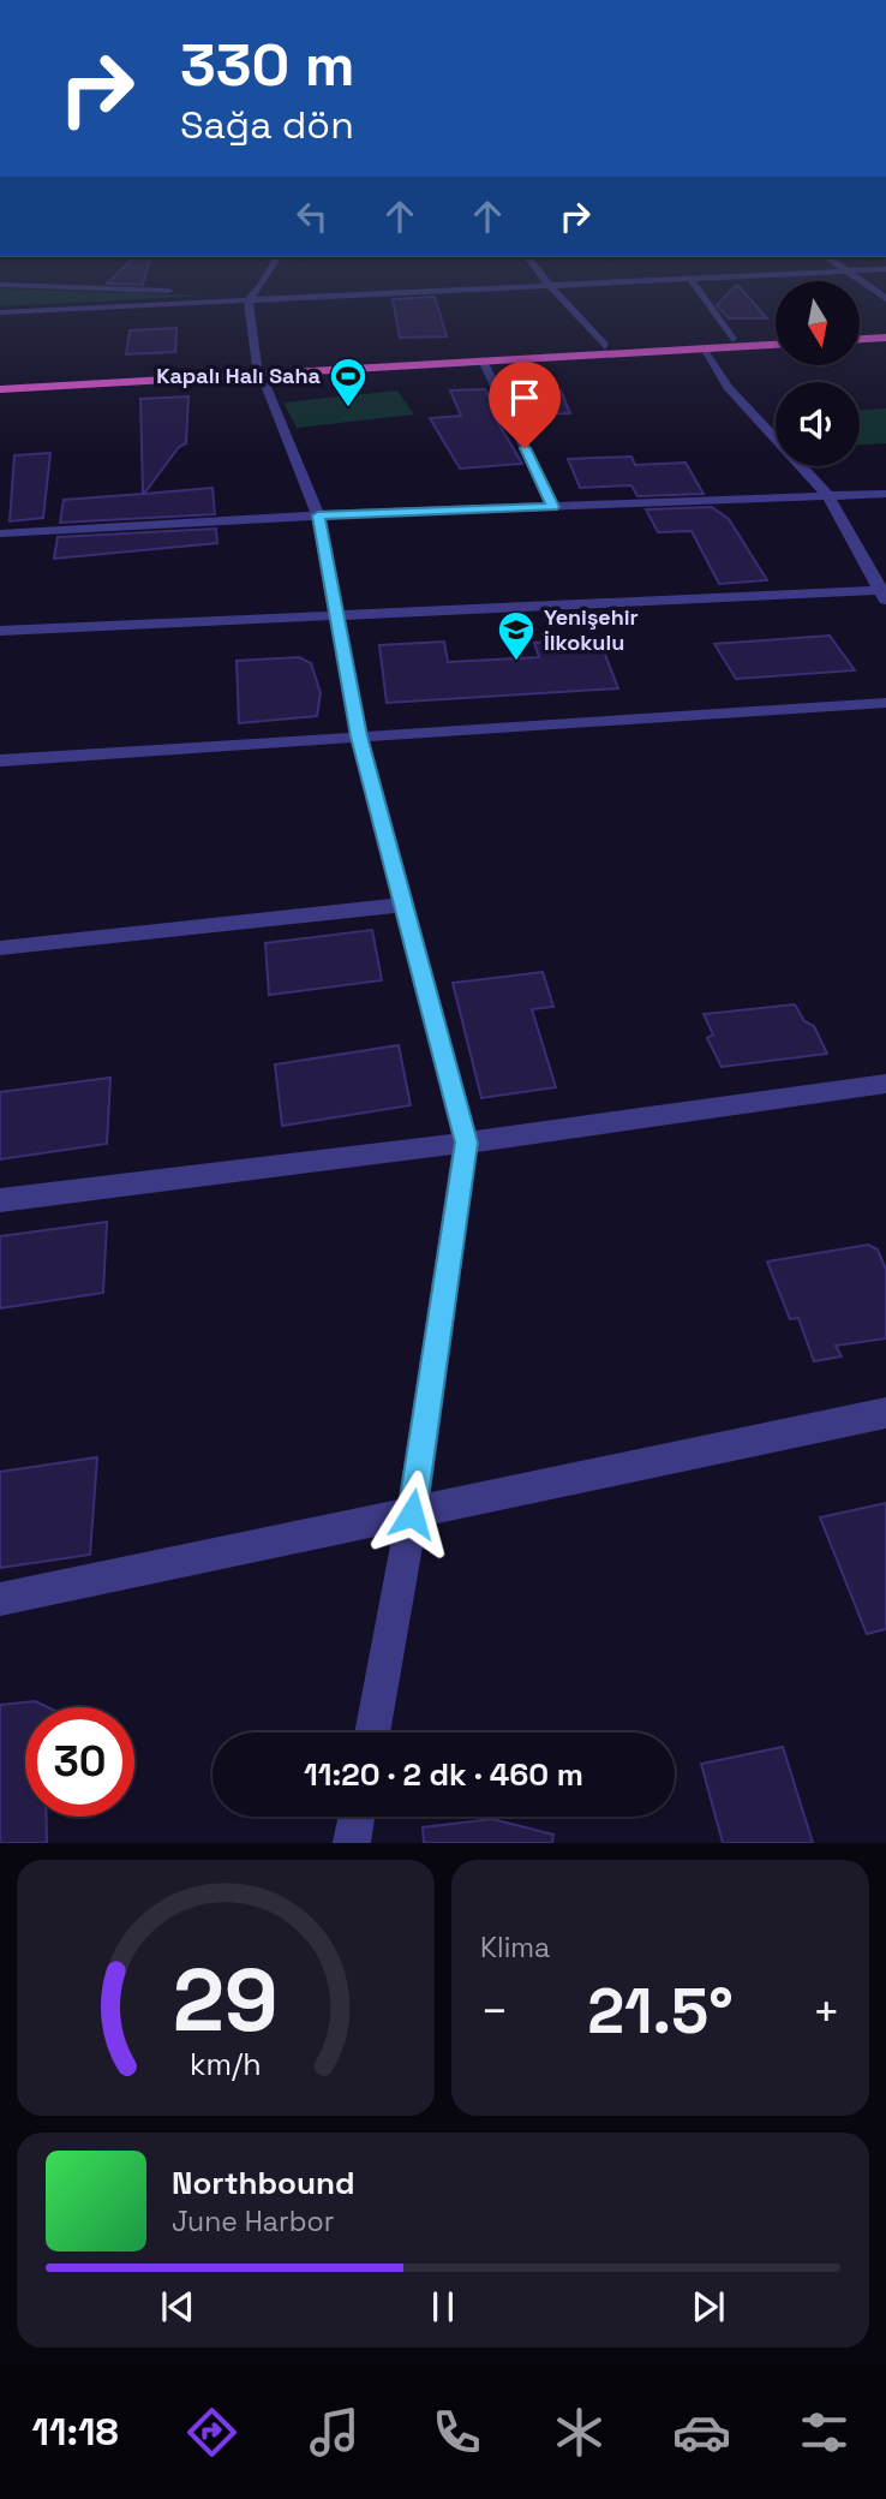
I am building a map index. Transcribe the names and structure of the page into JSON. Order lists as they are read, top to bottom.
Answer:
{
  "places": {
    "sports": ["Kapalı Halı Saha"],
    "school or university": ["Yenişehir İlkokulu"]
  },
  "north": "bottom",
  "page": {
    "turn": ["330 m", "Sağa dön"],
    "limit": "30",
    "trip": "11:20 · 2 dk · 460 m",
    "tile": "Klima",
    "heat": ["−", "21.5°", "+"],
    "song": ["Northbound", "June Harbor"],
    "tabs": "11:18",
    "gauge": ["29", "km/h"]
  }
}
